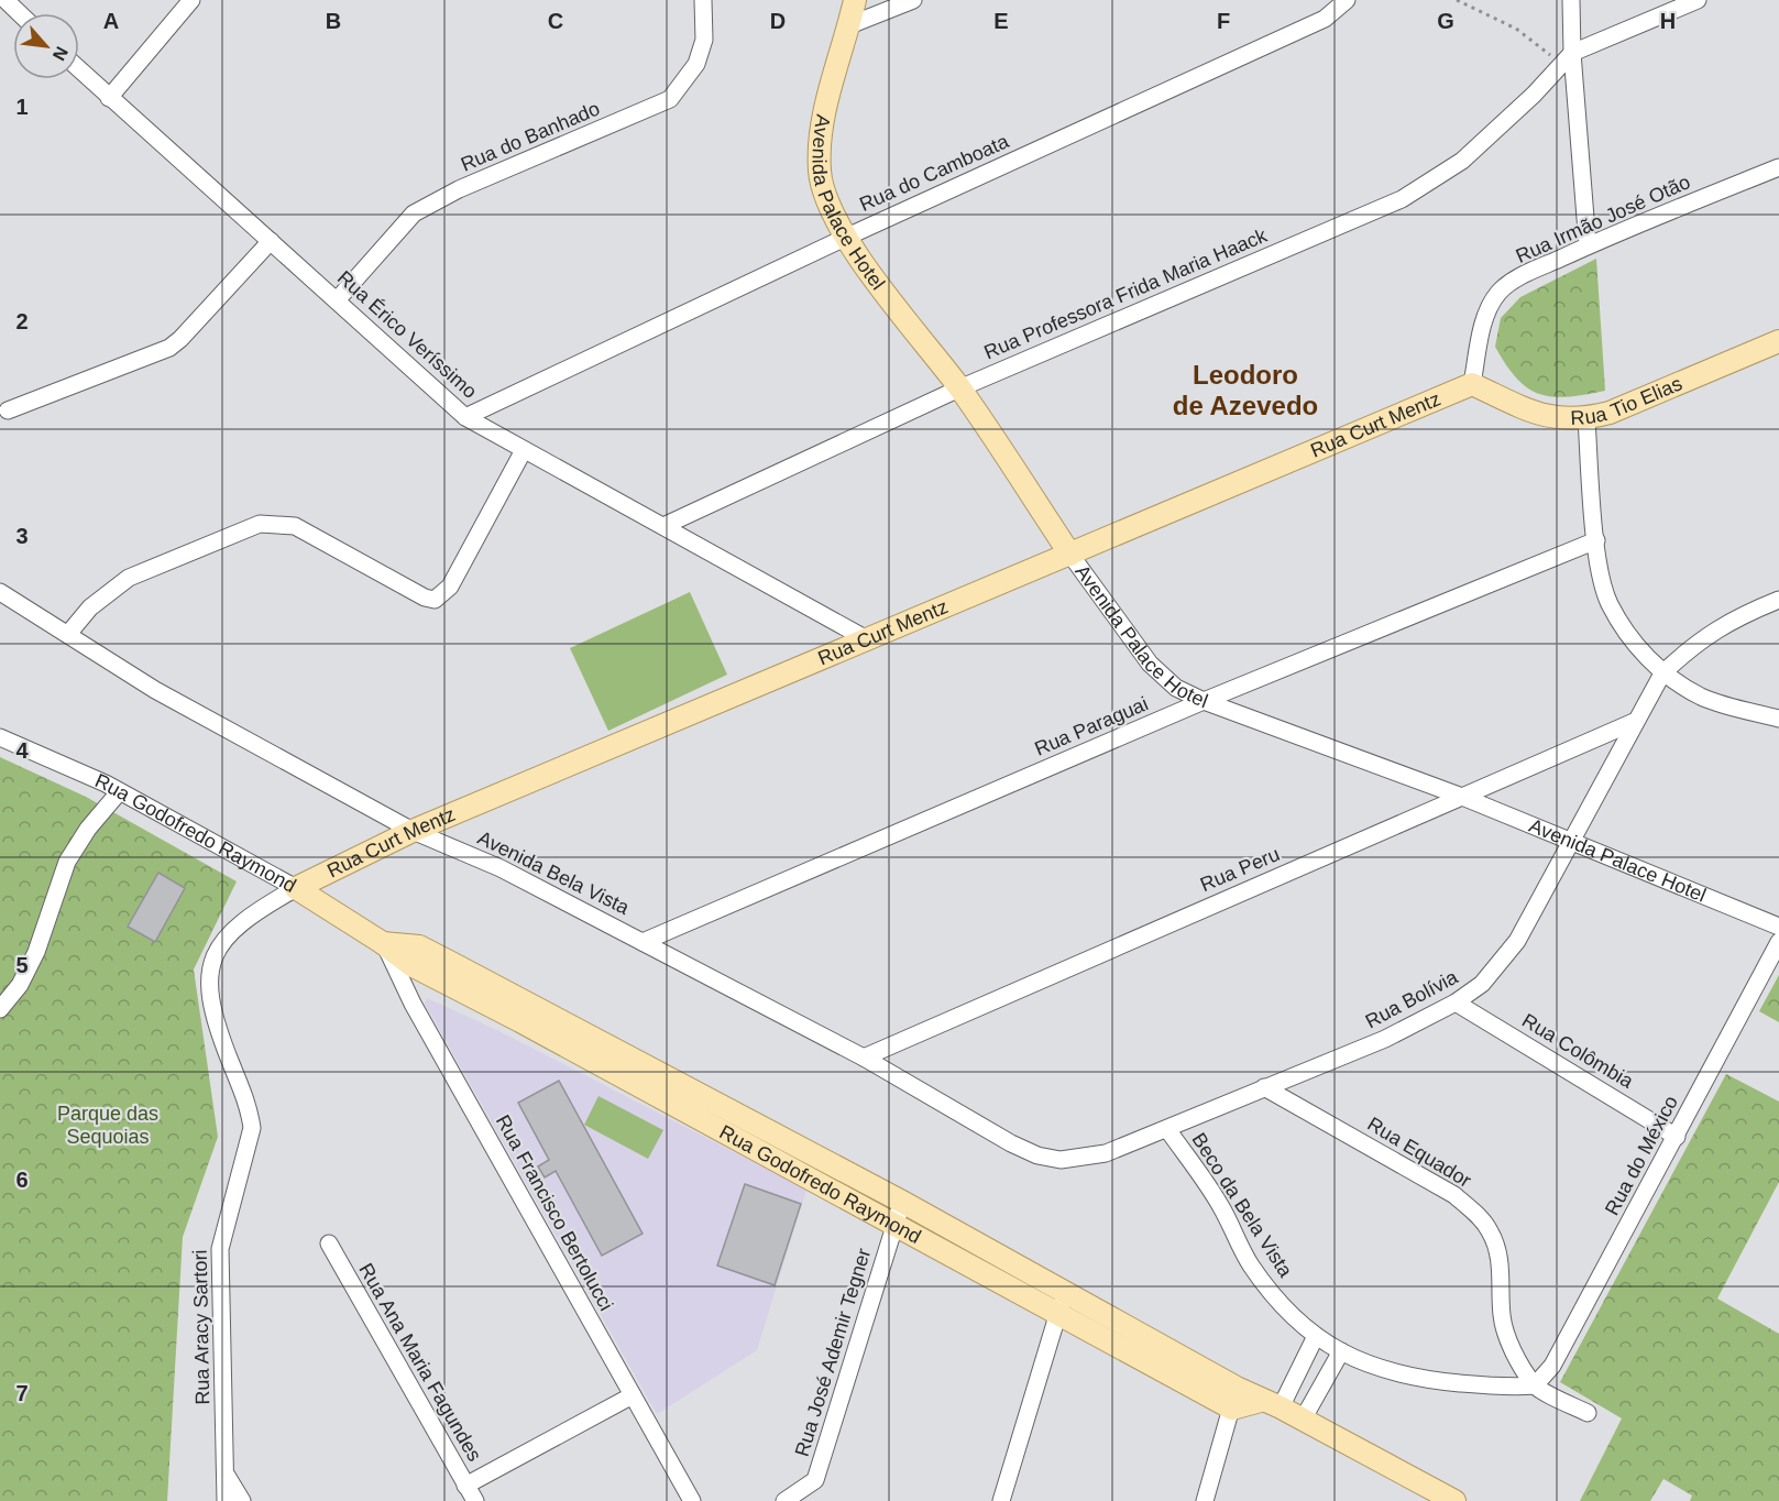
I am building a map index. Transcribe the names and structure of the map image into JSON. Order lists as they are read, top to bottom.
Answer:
{
  "streets": {
    "main road": [
      "Avenida Palace Hotel",
      "Rua Tio Elias",
      "Rua Curt Mentz",
      "Rua Godofredo Raymond"
    ],
    "street": [
      "Rua do Banhado",
      "Rua do Camboata",
      "Rua Irmão José Otão",
      "Rua Professora Frida Maria Haack",
      "Rua Érico Veríssimo",
      "Rua Paraguai",
      "Rua Peru",
      "Avenida Bela Vista",
      "Rua Bolívia",
      "Rua Colômbia",
      "Rua Equador",
      "Rua do México",
      "Beco da Bela Vista",
      "Rua Francisco Bertolucci",
      "Rua Aracy Sartori",
      "Rua José Ademir Tegner",
      "Rua Ana Maria Fagundes"
    ]
  },
  "crossings": [
    ["Rua do Banhado", "Rua Érico Veríssimo"],
    ["Rua do Camboata", "Avenida Palace Hotel"],
    ["Rua do Camboata", "Rua Érico Veríssimo"],
    ["Avenida Palace Hotel", "Rua Professora Frida Maria Haack"],
    ["Avenida Palace Hotel", "Rua Curt Mentz"],
    ["Avenida Palace Hotel", "Rua Paraguai"],
    ["Avenida Palace Hotel", "Rua Peru"],
    ["Avenida Palace Hotel", "Rua Bolívia"],
    ["Rua Irmão José Otão", "Rua Tio Elias"],
    ["Rua Irmão José Otão", "Rua Curt Mentz"],
    ["Rua Professora Frida Maria Haack", "Rua Érico Veríssimo"],
    ["Rua Érico Veríssimo", "Rua Curt Mentz"],
    ["Rua Tio Elias", "Rua Curt Mentz"],
    ["Rua Curt Mentz", "Rua Godofredo Raymond"],
    ["Rua Curt Mentz", "Avenida Bela Vista"],
    ["Rua Curt Mentz", "Rua Aracy Sartori"],
    ["Rua Paraguai", "Avenida Bela Vista"],
    ["Rua Godofredo Raymond", "Rua Francisco Bertolucci"],
    ["Rua Godofredo Raymond", "Rua Aracy Sartori"],
    ["Rua Godofredo Raymond", "Rua José Ademir Tegner"],
    ["Rua Peru", "Avenida Bela Vista"],
    ["Rua Peru", "Rua Bolívia"],
    ["Avenida Bela Vista", "Rua Bolívia"],
    ["Rua Bolívia", "Rua Colômbia"],
    ["Rua Bolívia", "Rua Equador"],
    ["Rua Bolívia", "Beco da Bela Vista"],
    ["Rua Colômbia", "Rua do México"],
    ["Rua Equador", "Rua do México"],
    ["Rua Equador", "Beco da Bela Vista"],
    ["Rua do México", "Beco da Bela Vista"]
  ],
  "districts": ["Leodoro de Azevedo"],
  "parks": ["Parque das Sequoias"],
  "north": "bottom right",
  "grid": {
    "columns": [
      "A",
      "B",
      "C",
      "D",
      "E",
      "F",
      "G",
      "H"
    ],
    "rows": [
      "1",
      "2",
      "3",
      "4",
      "5",
      "6",
      "7"
    ]
  }
}
